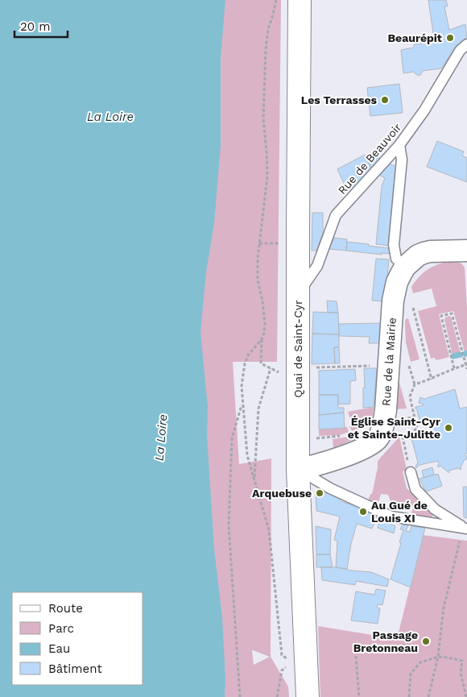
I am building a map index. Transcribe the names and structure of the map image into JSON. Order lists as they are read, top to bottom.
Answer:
{
  "streets": {
    "main road": ["Quai de Saint-Cyr"],
    "street": ["Rue de la Mairie"],
    "lane": ["Rue de Beauvoir"]
  },
  "crossings": [
    ["Rue de Beauvoir", "Quai de Saint-Cyr"],
    ["Quai de Saint-Cyr", "Rue de la Mairie"]
  ],
  "water": ["La Loire"],
  "places": [
    "Beaurépit",
    "Les Terrasses",
    "Église Saint-Cyr et Sainte-Julitte",
    "Arquebuse",
    "Au Gué de Louis XI",
    "Passage Bretonneau"
  ],
  "legend": [
    "Route",
    "Parc",
    "Eau",
    "Bâtiment"
  ],
  "scale_bar": "20 m"
}
